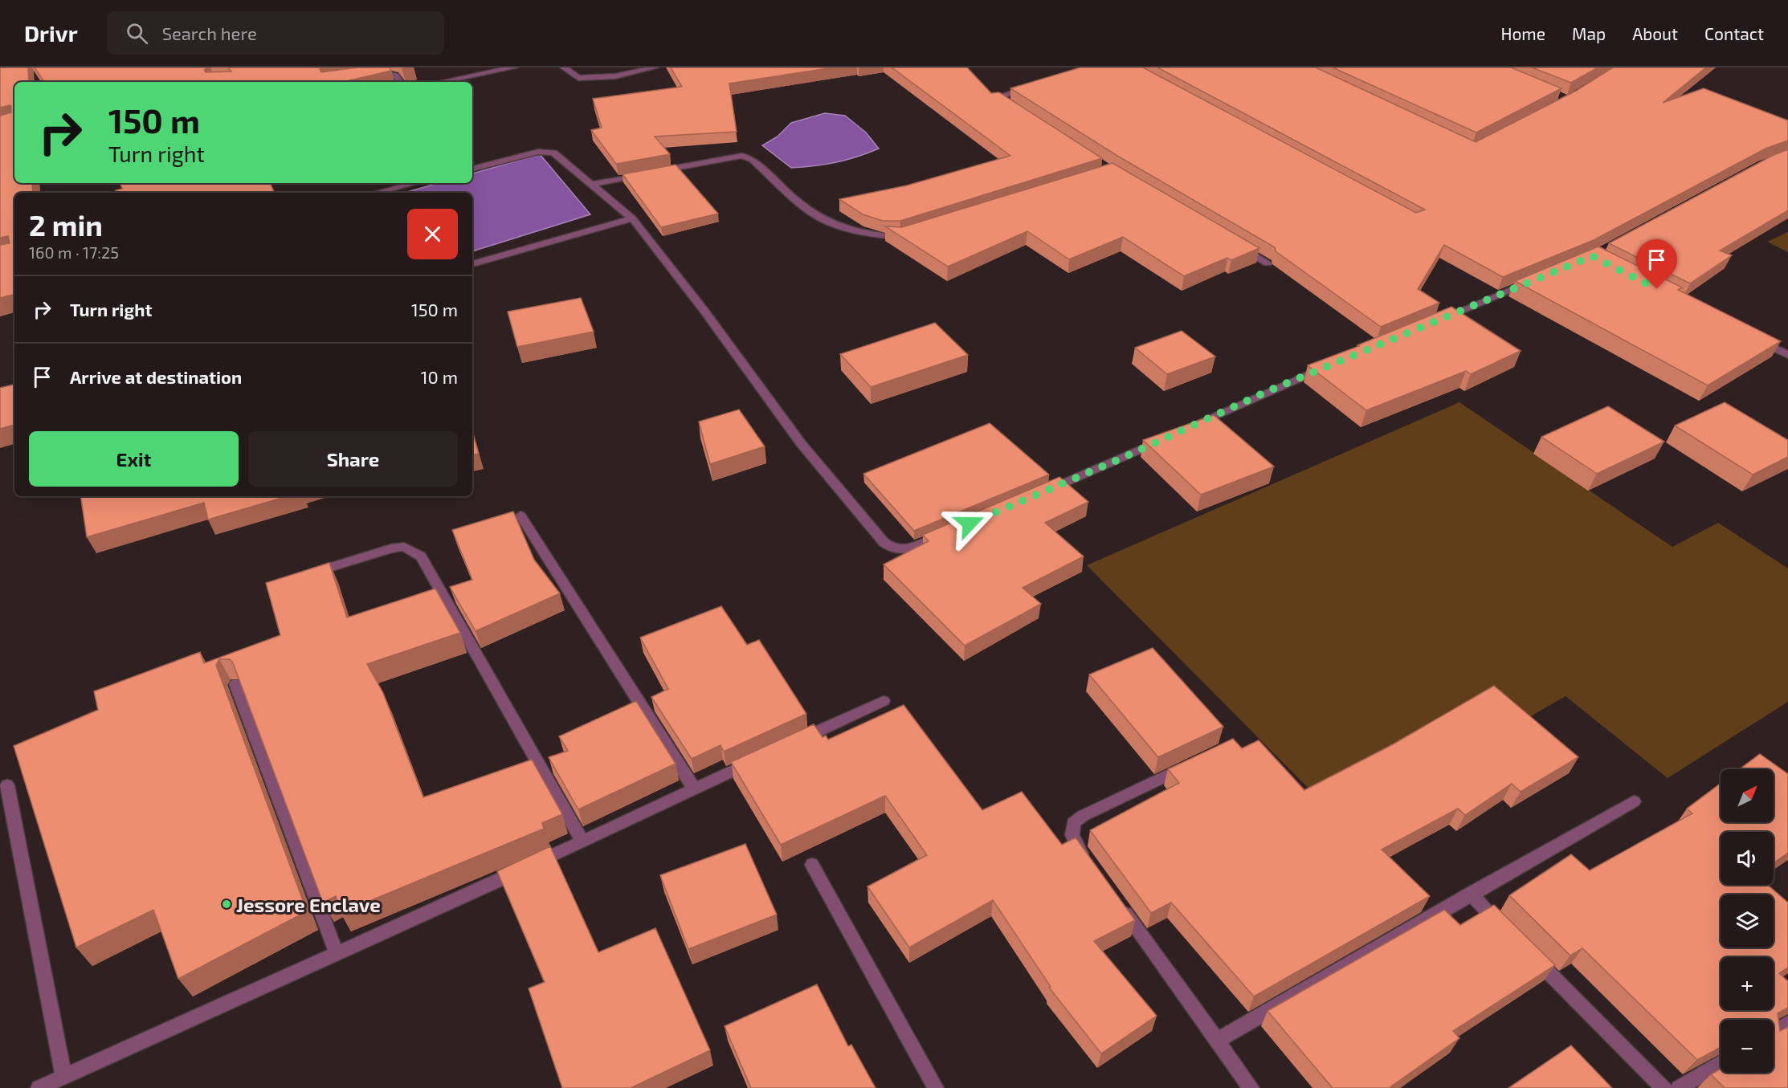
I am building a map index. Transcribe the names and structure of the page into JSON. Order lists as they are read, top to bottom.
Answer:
{
  "places": ["Jessore Enclave"],
  "north": "top right",
  "page": {
    "header": "Drivr",
    "search": "Search here",
    "nav": [
      "Home",
      "Map",
      "About",
      "Contact"
    ],
    "turn": ["150 m", "Turn right"],
    "heading": ["2 min", "160 m · 17:25"],
    "list": [
      {
        "name": "Turn right",
        "value": "150 m"
      },
      {
        "name": "Arrive at destination",
        "value": "10 m"
      }
    ],
    "buttons": ["Exit", "Share"],
    "map_buttons": ["+", "−"]
  }
}
